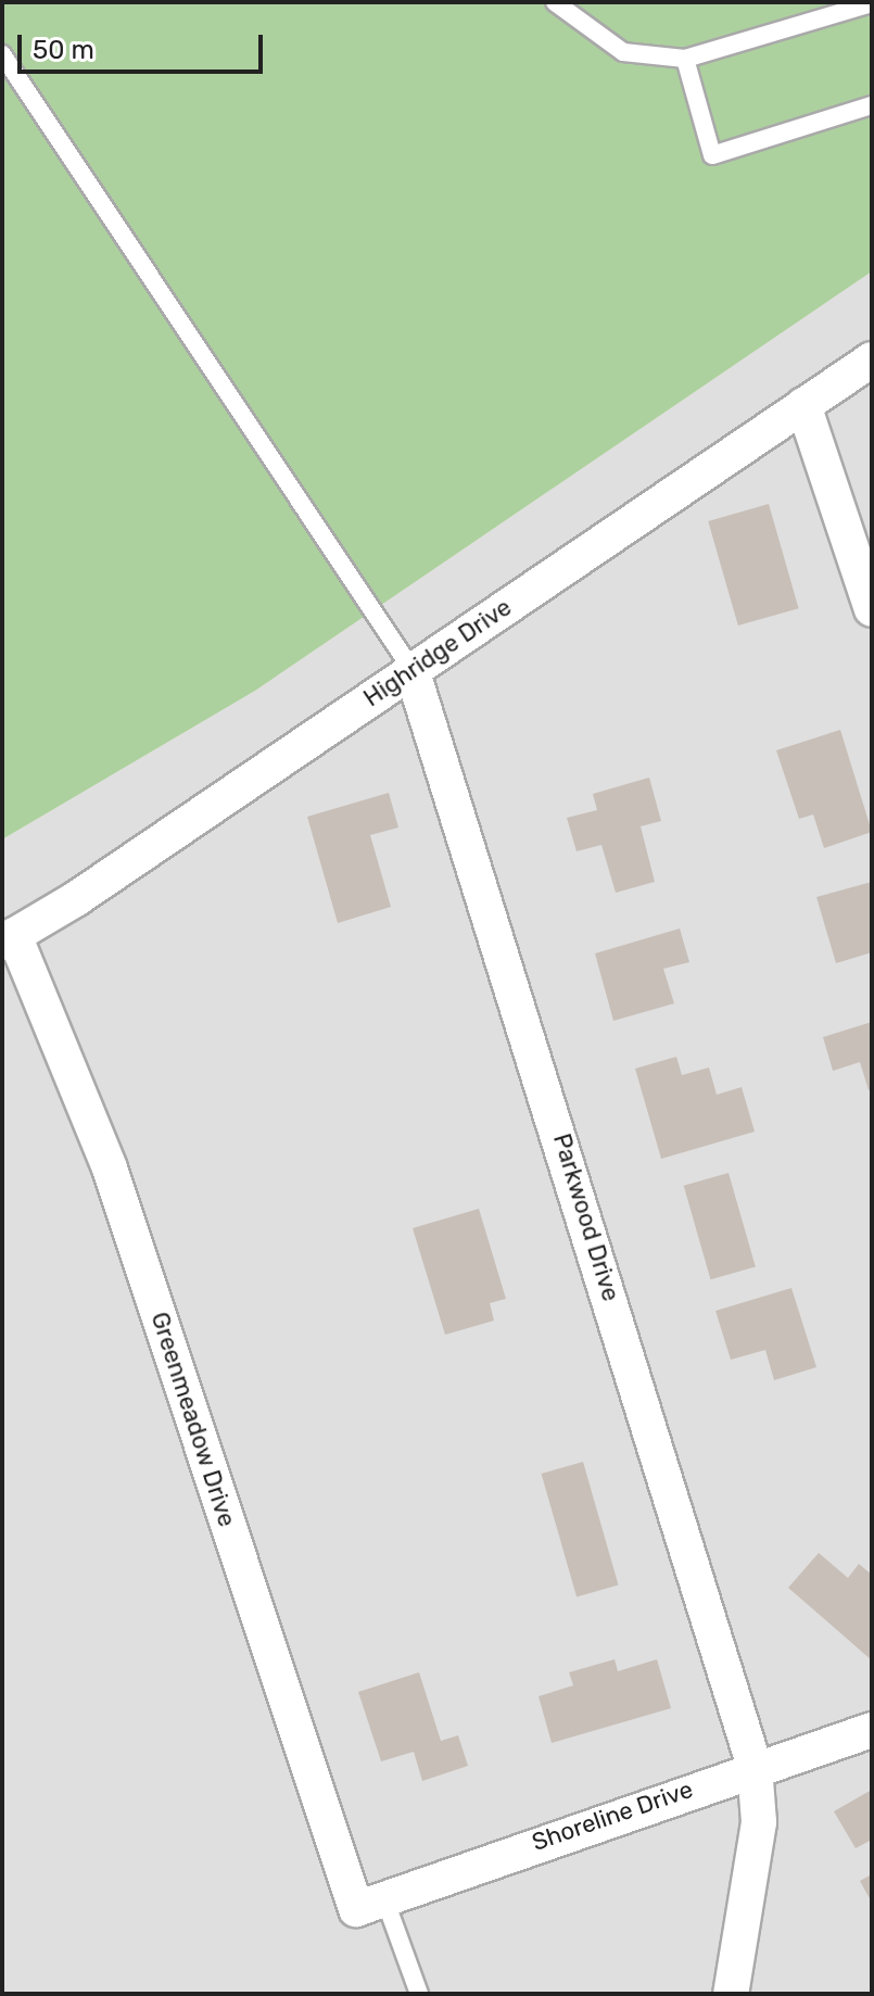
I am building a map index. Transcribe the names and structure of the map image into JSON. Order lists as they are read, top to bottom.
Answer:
{
  "streets": {
    "street": [
      "Highridge Drive",
      "Parkwood Drive",
      "Greenmeadow Drive",
      "Shoreline Drive"
    ]
  },
  "crossings": [
    ["Highridge Drive", "Parkwood Drive"],
    ["Highridge Drive", "Greenmeadow Drive"],
    ["Parkwood Drive", "Shoreline Drive"],
    ["Greenmeadow Drive", "Shoreline Drive"]
  ],
  "scale_bar": "50 m"
}
